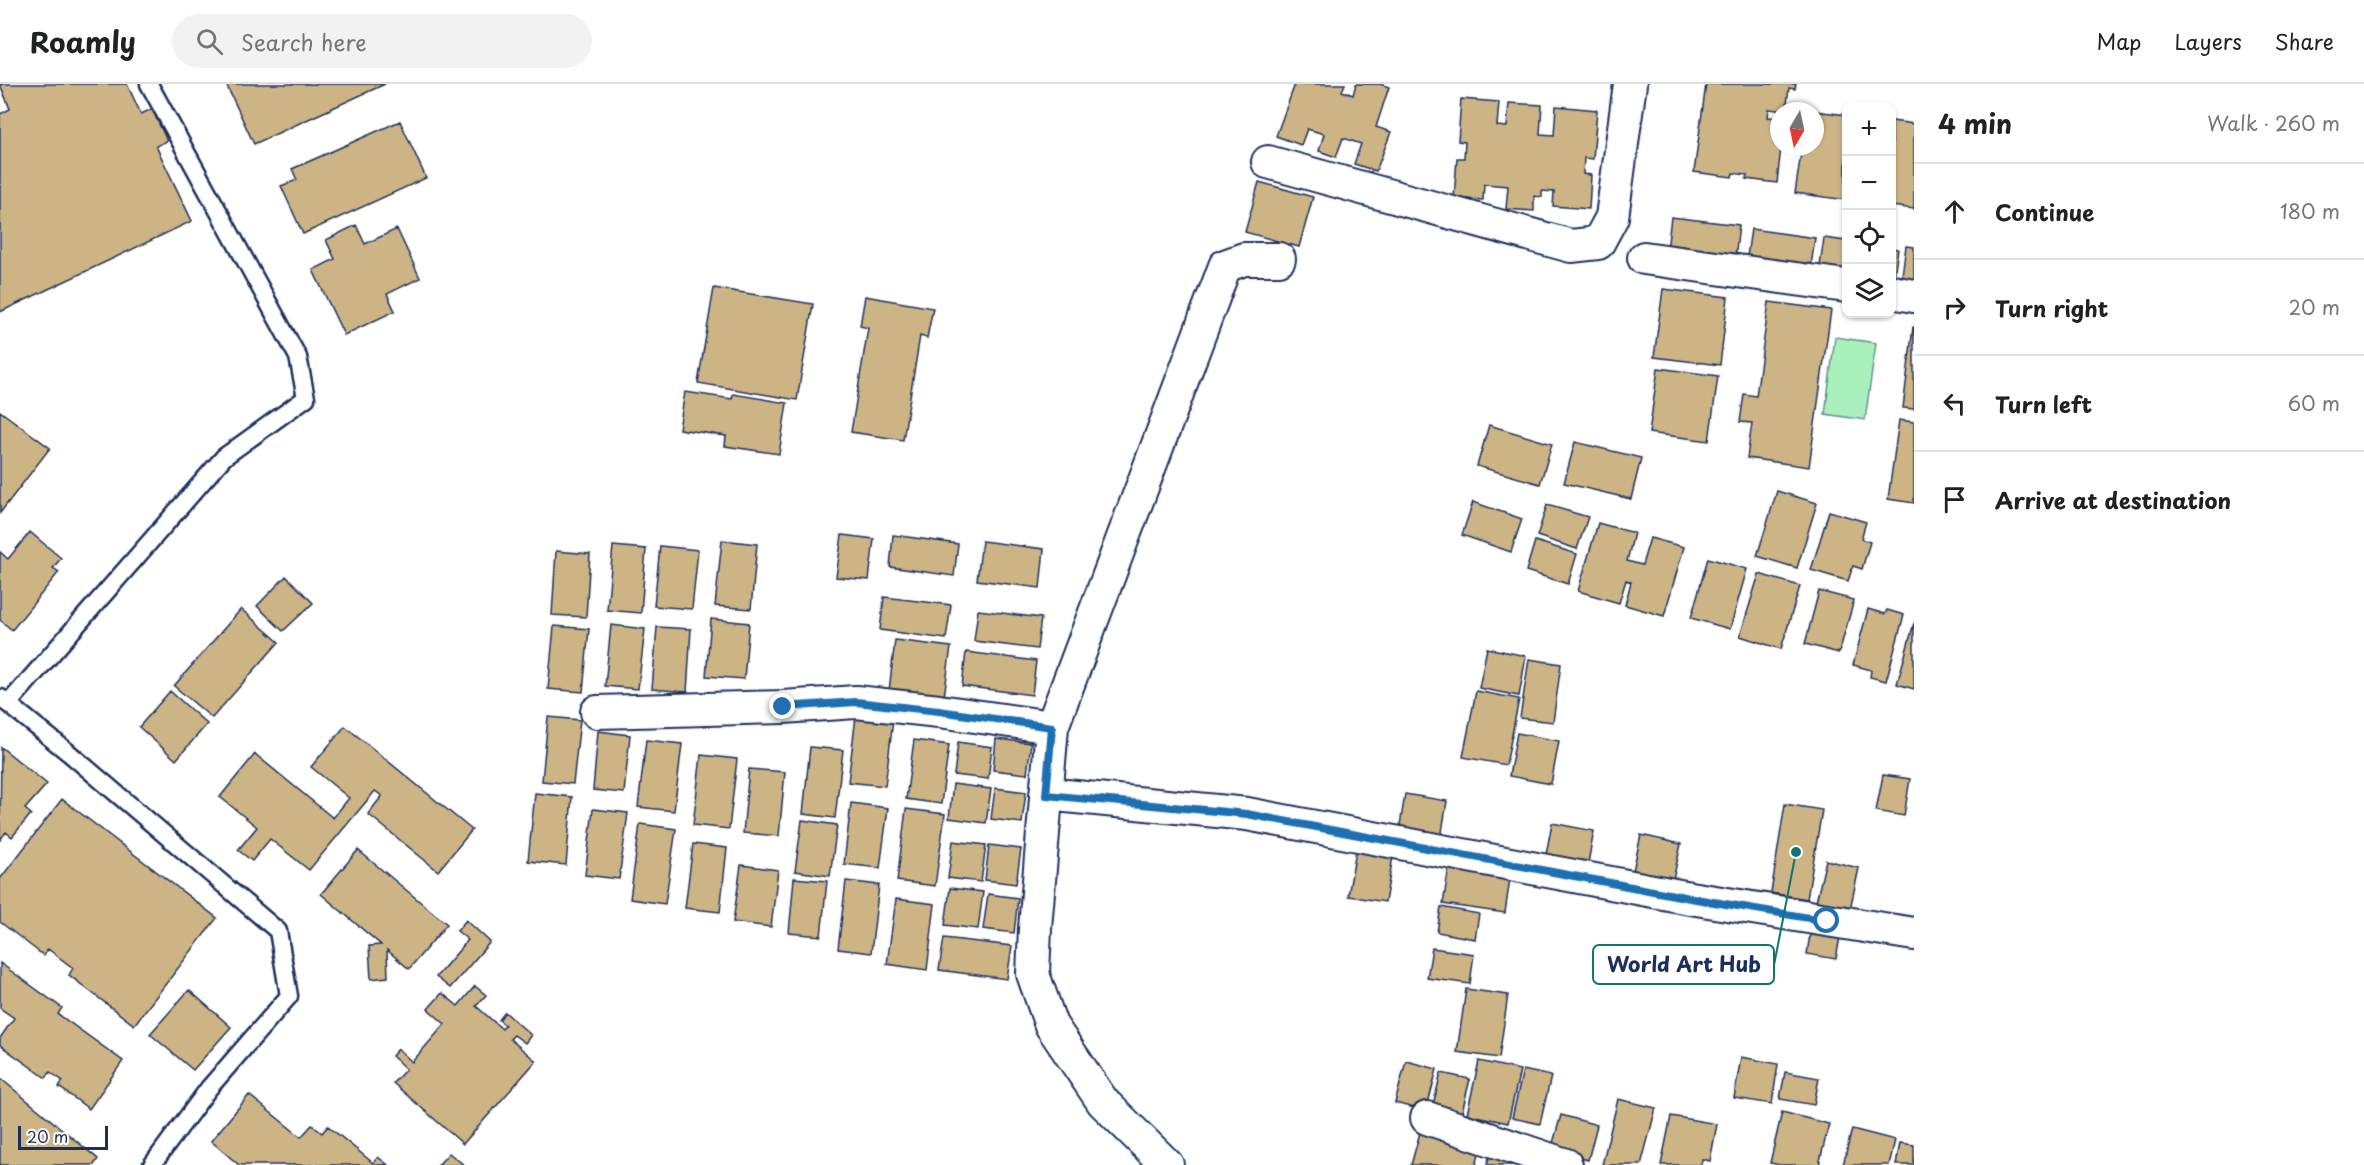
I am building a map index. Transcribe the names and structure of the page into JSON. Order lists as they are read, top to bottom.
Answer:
{
  "places": ["World Art Hub"],
  "scale_bar": "20 m",
  "north": "bottom",
  "page": {
    "header": "Roamly",
    "search": "Search here",
    "nav": ["Map", "Layers", "Share"],
    "heading": ["4 min", "Walk · 260 m"],
    "map_buttons": ["+", "−"],
    "list": [
      ["Continue", "180 m"],
      ["Turn right", "20 m"],
      ["Turn left", "60 m"],
      "Arrive at destination"
    ],
    "scale": "20 m"
  }
}
